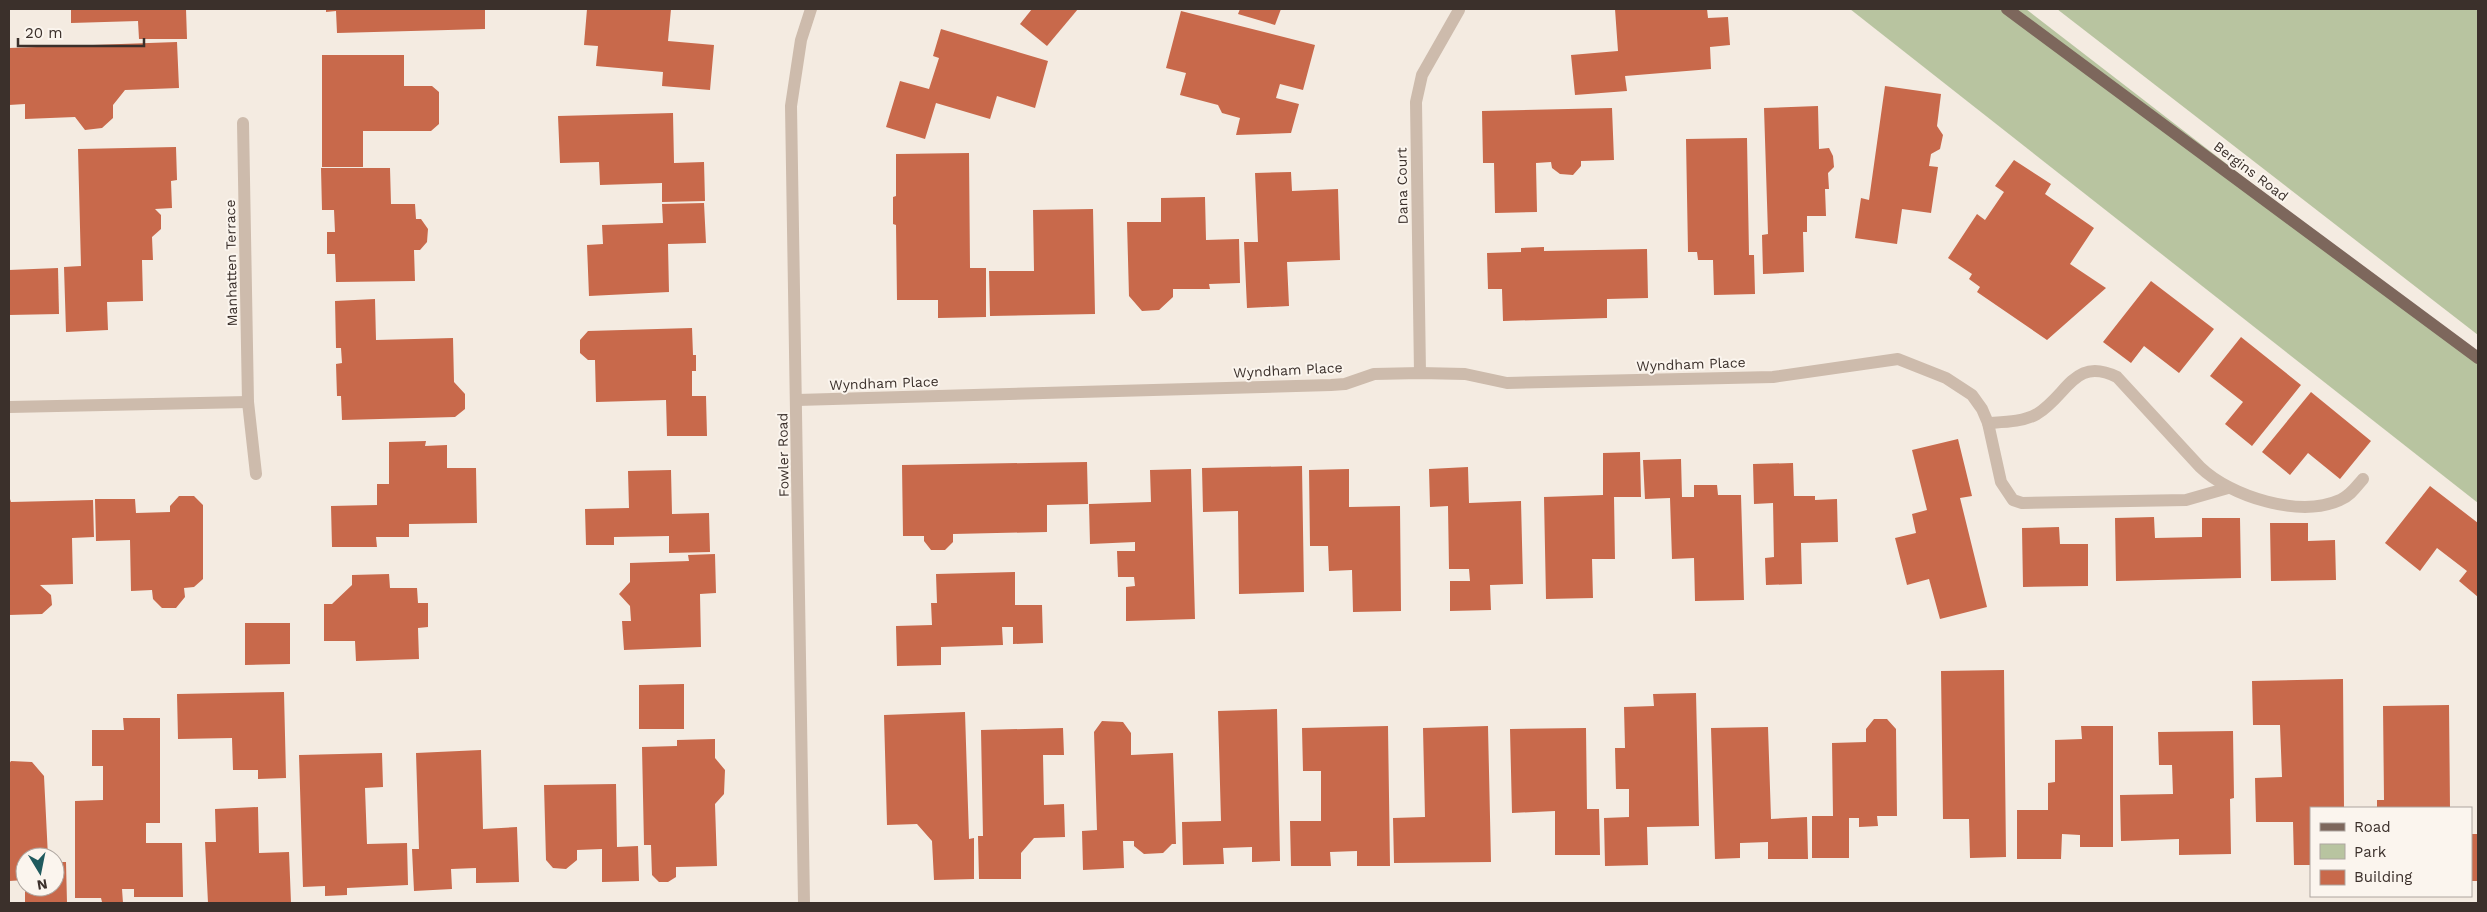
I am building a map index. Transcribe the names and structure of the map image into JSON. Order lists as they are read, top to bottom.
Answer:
{
  "streets": {
    "main road": ["Bergins Road"],
    "street": [
      "Dana Court",
      "Manhatten Terrace",
      "Wyndham Place",
      "Fowler Road"
    ]
  },
  "crossings": [
    ["Dana Court", "Wyndham Place"],
    ["Wyndham Place", "Fowler Road"]
  ],
  "legend": ["Road", "Park", "Building"],
  "scale_bar": "20 m",
  "north": "bottom"
}
